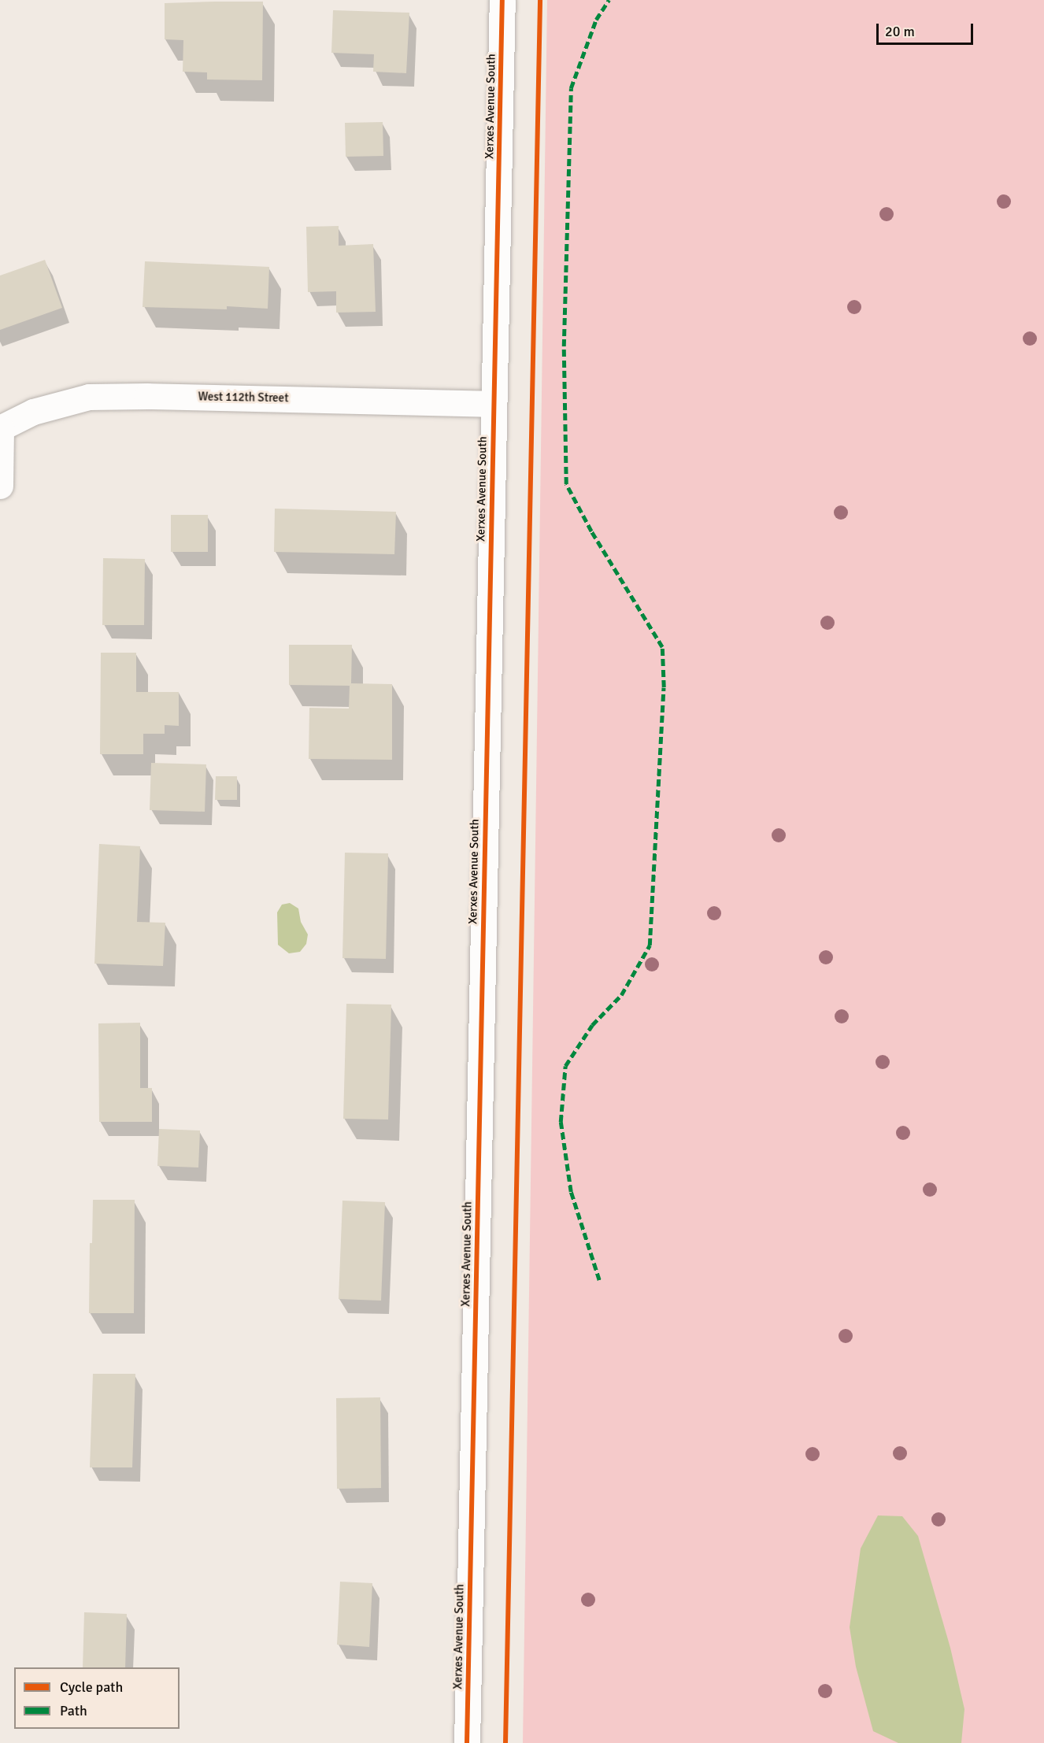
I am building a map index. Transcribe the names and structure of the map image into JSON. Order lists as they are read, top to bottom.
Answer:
{
  "streets": {
    "street": ["Xerxes Avenue South", "West 112th Street"]
  },
  "crossings": [
    ["Xerxes Avenue South", "West 112th Street"]
  ],
  "legend": ["Cycle path", "Path"],
  "scale_bar": "20 m"
}
